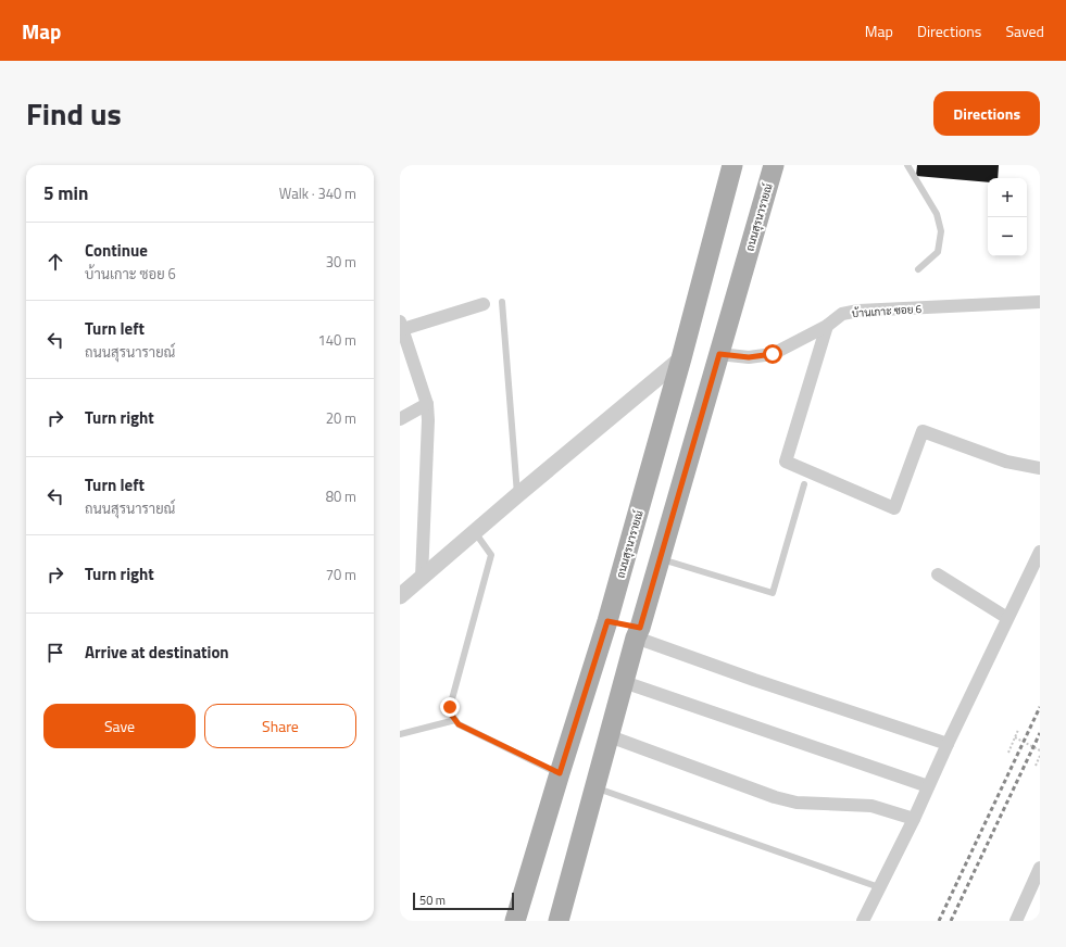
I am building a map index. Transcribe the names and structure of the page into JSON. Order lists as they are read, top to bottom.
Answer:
{
  "streets": {
    "main road": ["ถนนสุรนารายณ์"],
    "street": ["บ้านเกาะ ซอย 6"]
  },
  "crossings": [
    ["ถนนสุรนารายณ์", "บ้านเกาะ ซอย 6"]
  ],
  "scale_bar": "50 m",
  "page": {
    "header": "Map",
    "nav": ["Map", "Directions", "Saved"],
    "title": "Find us",
    "buttons": [
      "Directions",
      ["Save", "Share"]
    ],
    "heading": ["5 min", "Walk · 340 m"],
    "map_buttons": ["+", "−"],
    "list": [
      ["Continue", "บ้านเกาะ ซอย 6", "30 m"],
      ["Turn left", "ถนนสุรนารายณ์", "140 m"],
      ["Turn right", "20 m"],
      ["Turn left", "ถนนสุรนารายณ์", "80 m"],
      ["Turn right", "70 m"],
      "Arrive at destination"
    ],
    "scale": "50 m"
  }
}
